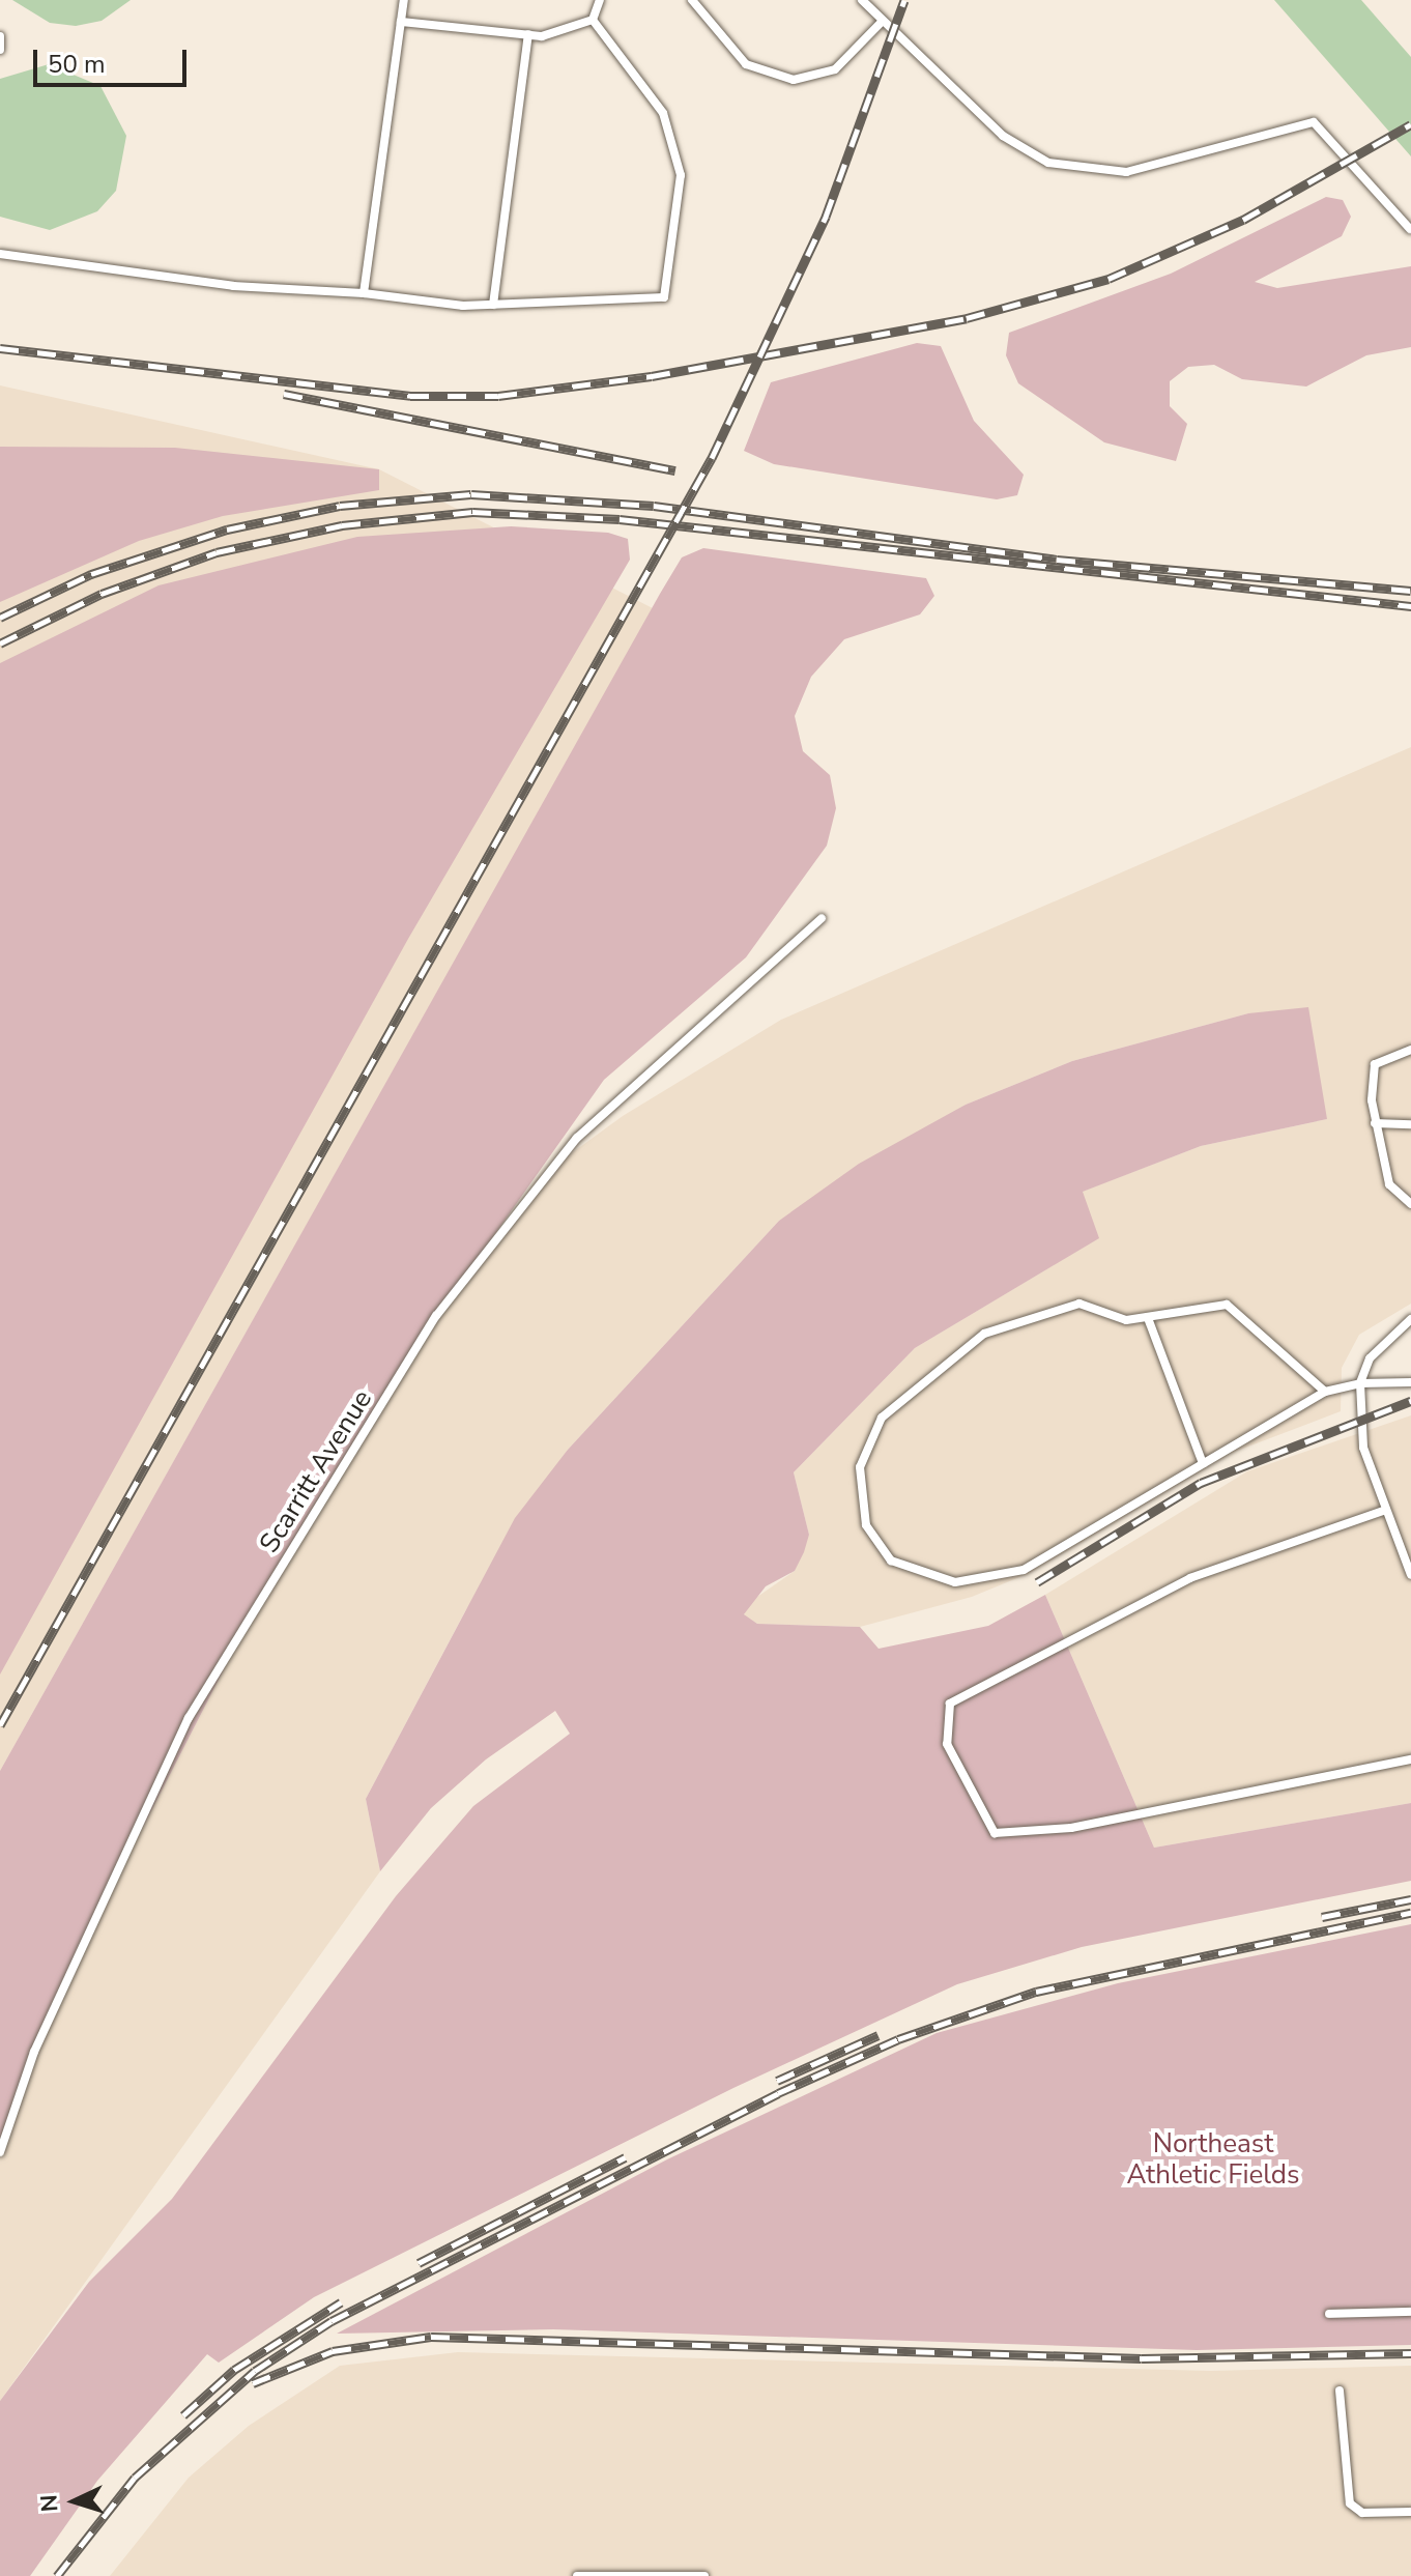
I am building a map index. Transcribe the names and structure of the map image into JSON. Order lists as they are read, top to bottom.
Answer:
{
  "streets": {
    "lane": ["Scarritt Avenue"]
  },
  "parks": ["Northeast Athletic Fields"],
  "scale_bar": "50 m",
  "north": "left"
}
